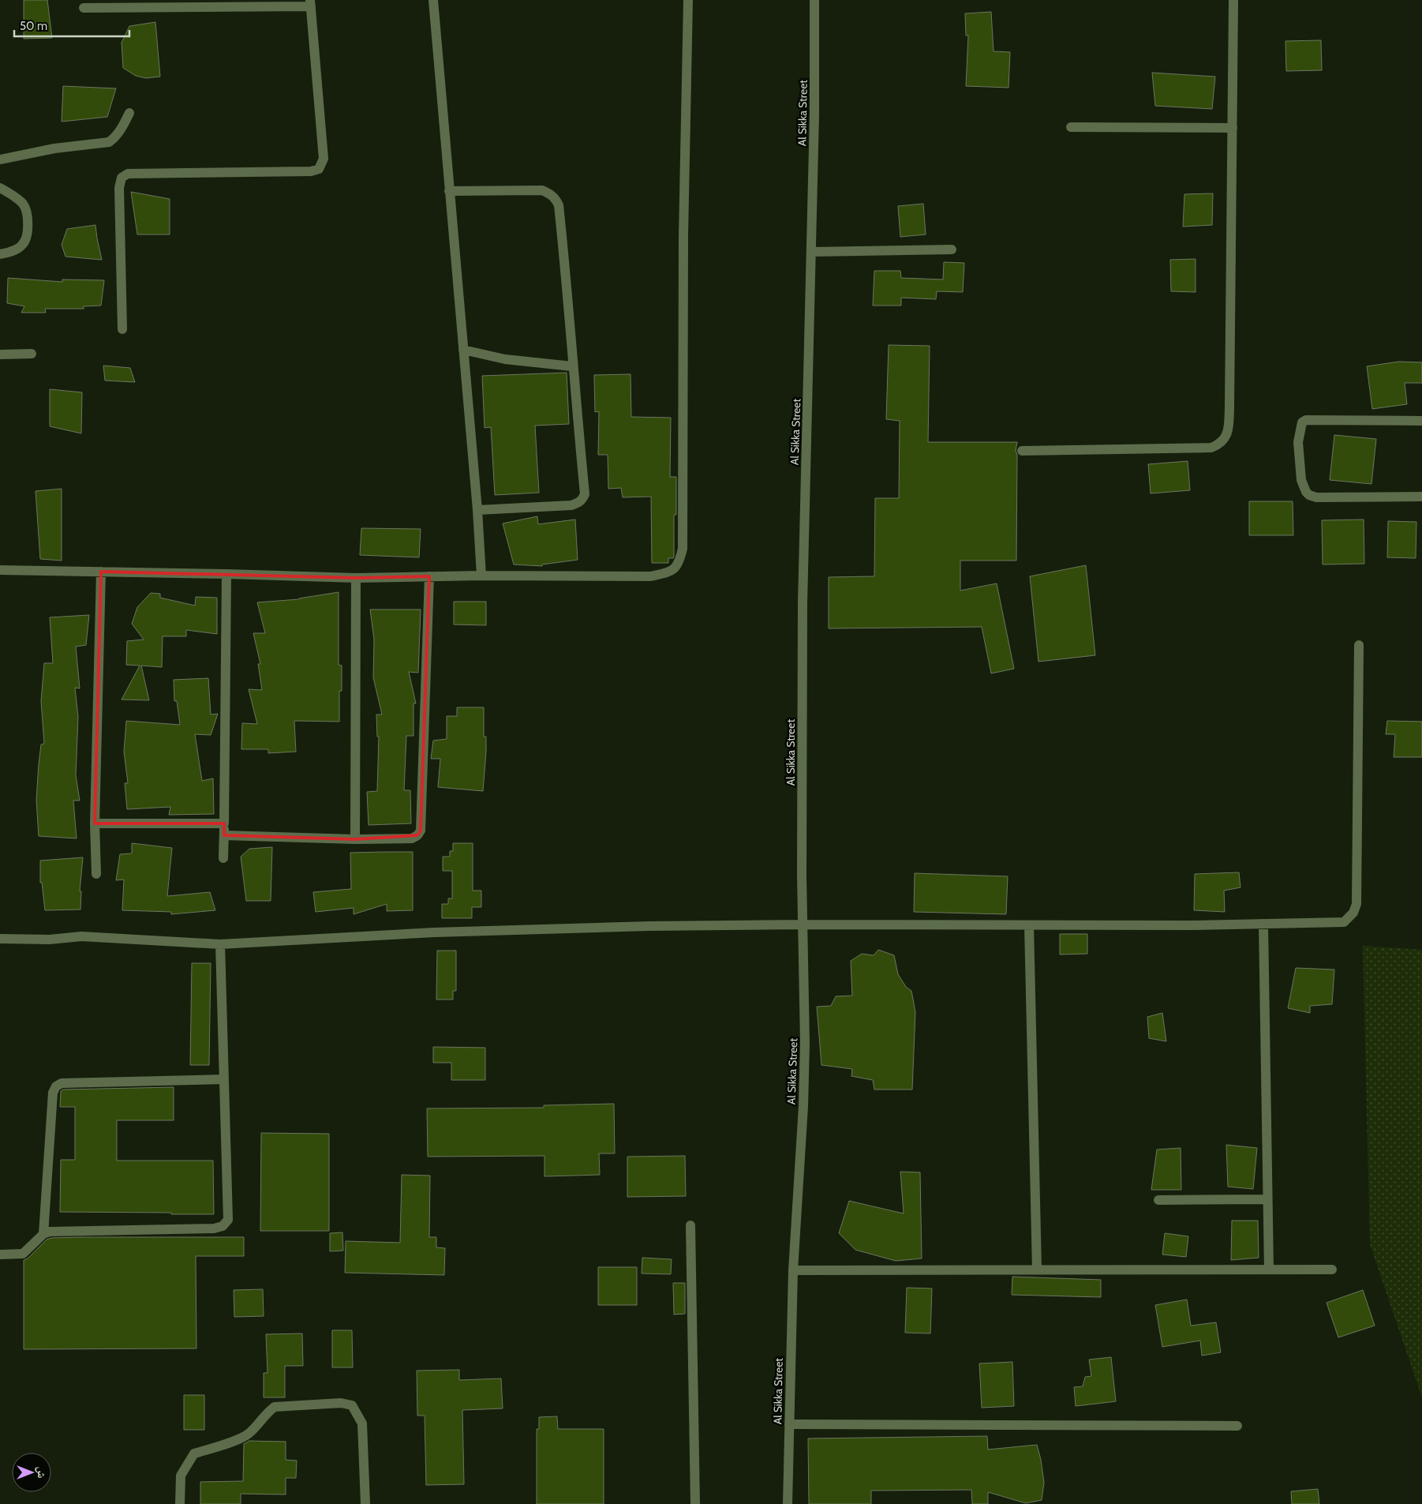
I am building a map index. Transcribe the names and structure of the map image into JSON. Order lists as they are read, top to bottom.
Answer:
{
  "streets": {
    "street": ["Al Sikka Street"]
  },
  "scale_bar": "50 m",
  "north": "right"
}
